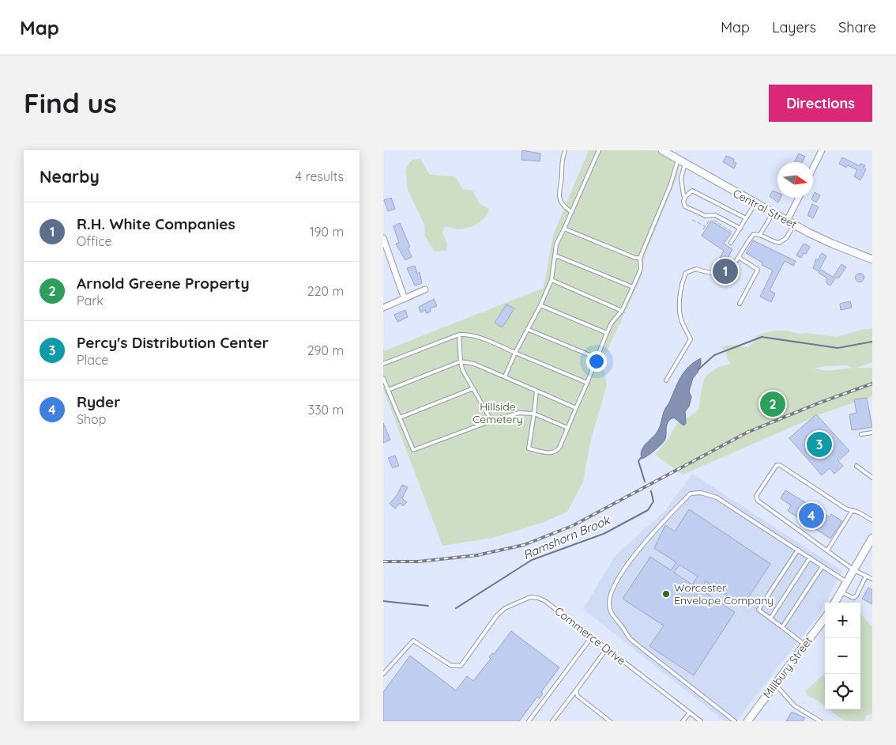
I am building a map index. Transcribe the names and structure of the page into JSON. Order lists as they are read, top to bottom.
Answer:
{
  "streets": {
    "street": ["Central Street", "Millbury Street"],
    "lane": ["Commerce Drive"]
  },
  "water": ["Ramshorn Brook"],
  "parks": ["Hillside Cemetery"],
  "places": ["Worcester Envelope Company"],
  "north": "right",
  "page": {
    "header": "Map",
    "nav": ["Map", "Layers", "Share"],
    "buttons": "Directions",
    "title": "Find us",
    "heading": ["Nearby", "4 results"],
    "list": [
      {
        "mark": "1",
        "name": "R.H. White Companies",
        "note": "Office",
        "value": "190 m"
      },
      {
        "mark": "2",
        "name": "Arnold Greene Property",
        "note": "Park",
        "value": "220 m"
      },
      {
        "mark": "3",
        "name": "Percy's Distribution Center",
        "note": "Place",
        "value": "290 m"
      },
      {
        "mark": "4",
        "name": "Ryder",
        "note": "Shop",
        "value": "330 m"
      }
    ],
    "pins": [
      "1",
      "2",
      "3",
      "4"
    ],
    "map_buttons": ["+", "−"]
  }
}
